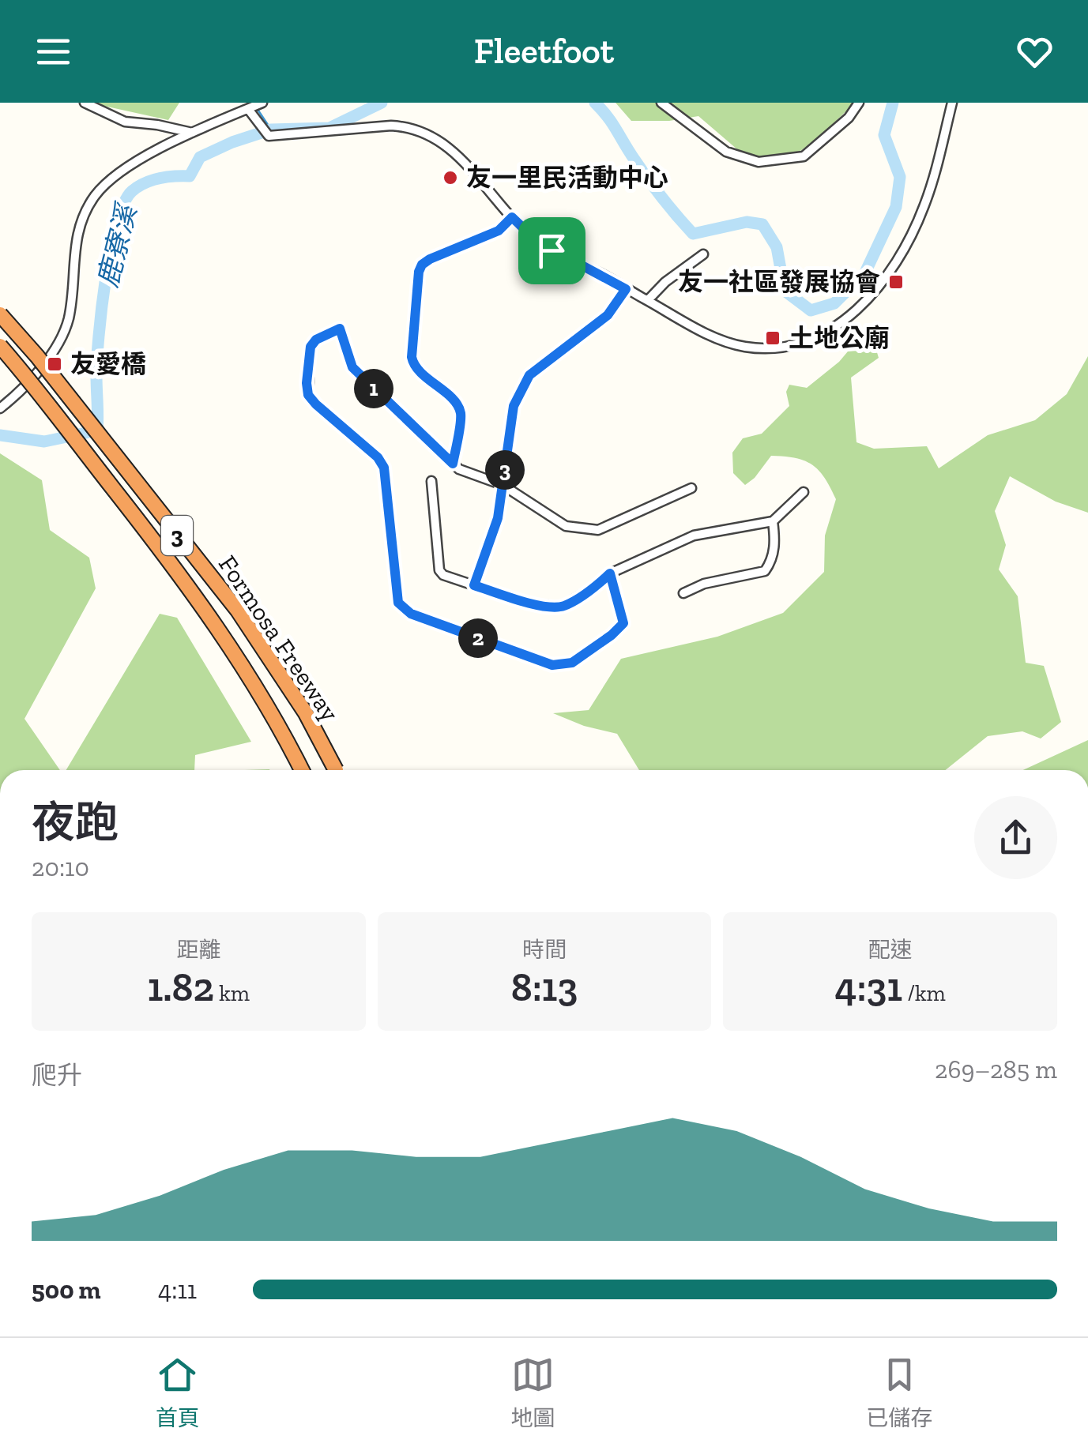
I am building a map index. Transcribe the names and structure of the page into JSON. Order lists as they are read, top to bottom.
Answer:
{
  "streets": {
    "highway": ["3", "Formosa Freeway"]
  },
  "water": ["鹿寮溪"],
  "places": {
    "other": ["友一里民活動中心"],
    "transit": ["友一社區發展協會", "土地公廟", "友愛橋"]
  },
  "page": {
    "header": "Fleetfoot",
    "pins": ["1", "3", "2"],
    "heading": ["夜跑", "20:10"],
    "stats": [
      ["距離", "1.82 km"],
      ["時間", "8:13"],
      ["配速", "4:31 /km"]
    ],
    "chart": ["爬升", "269–285 m"],
    "list": [
      {
        "name": "500 m",
        "note": "4:11"
      }
    ],
    "tabs": ["首頁", "地圖", "已儲存"]
  }
}
